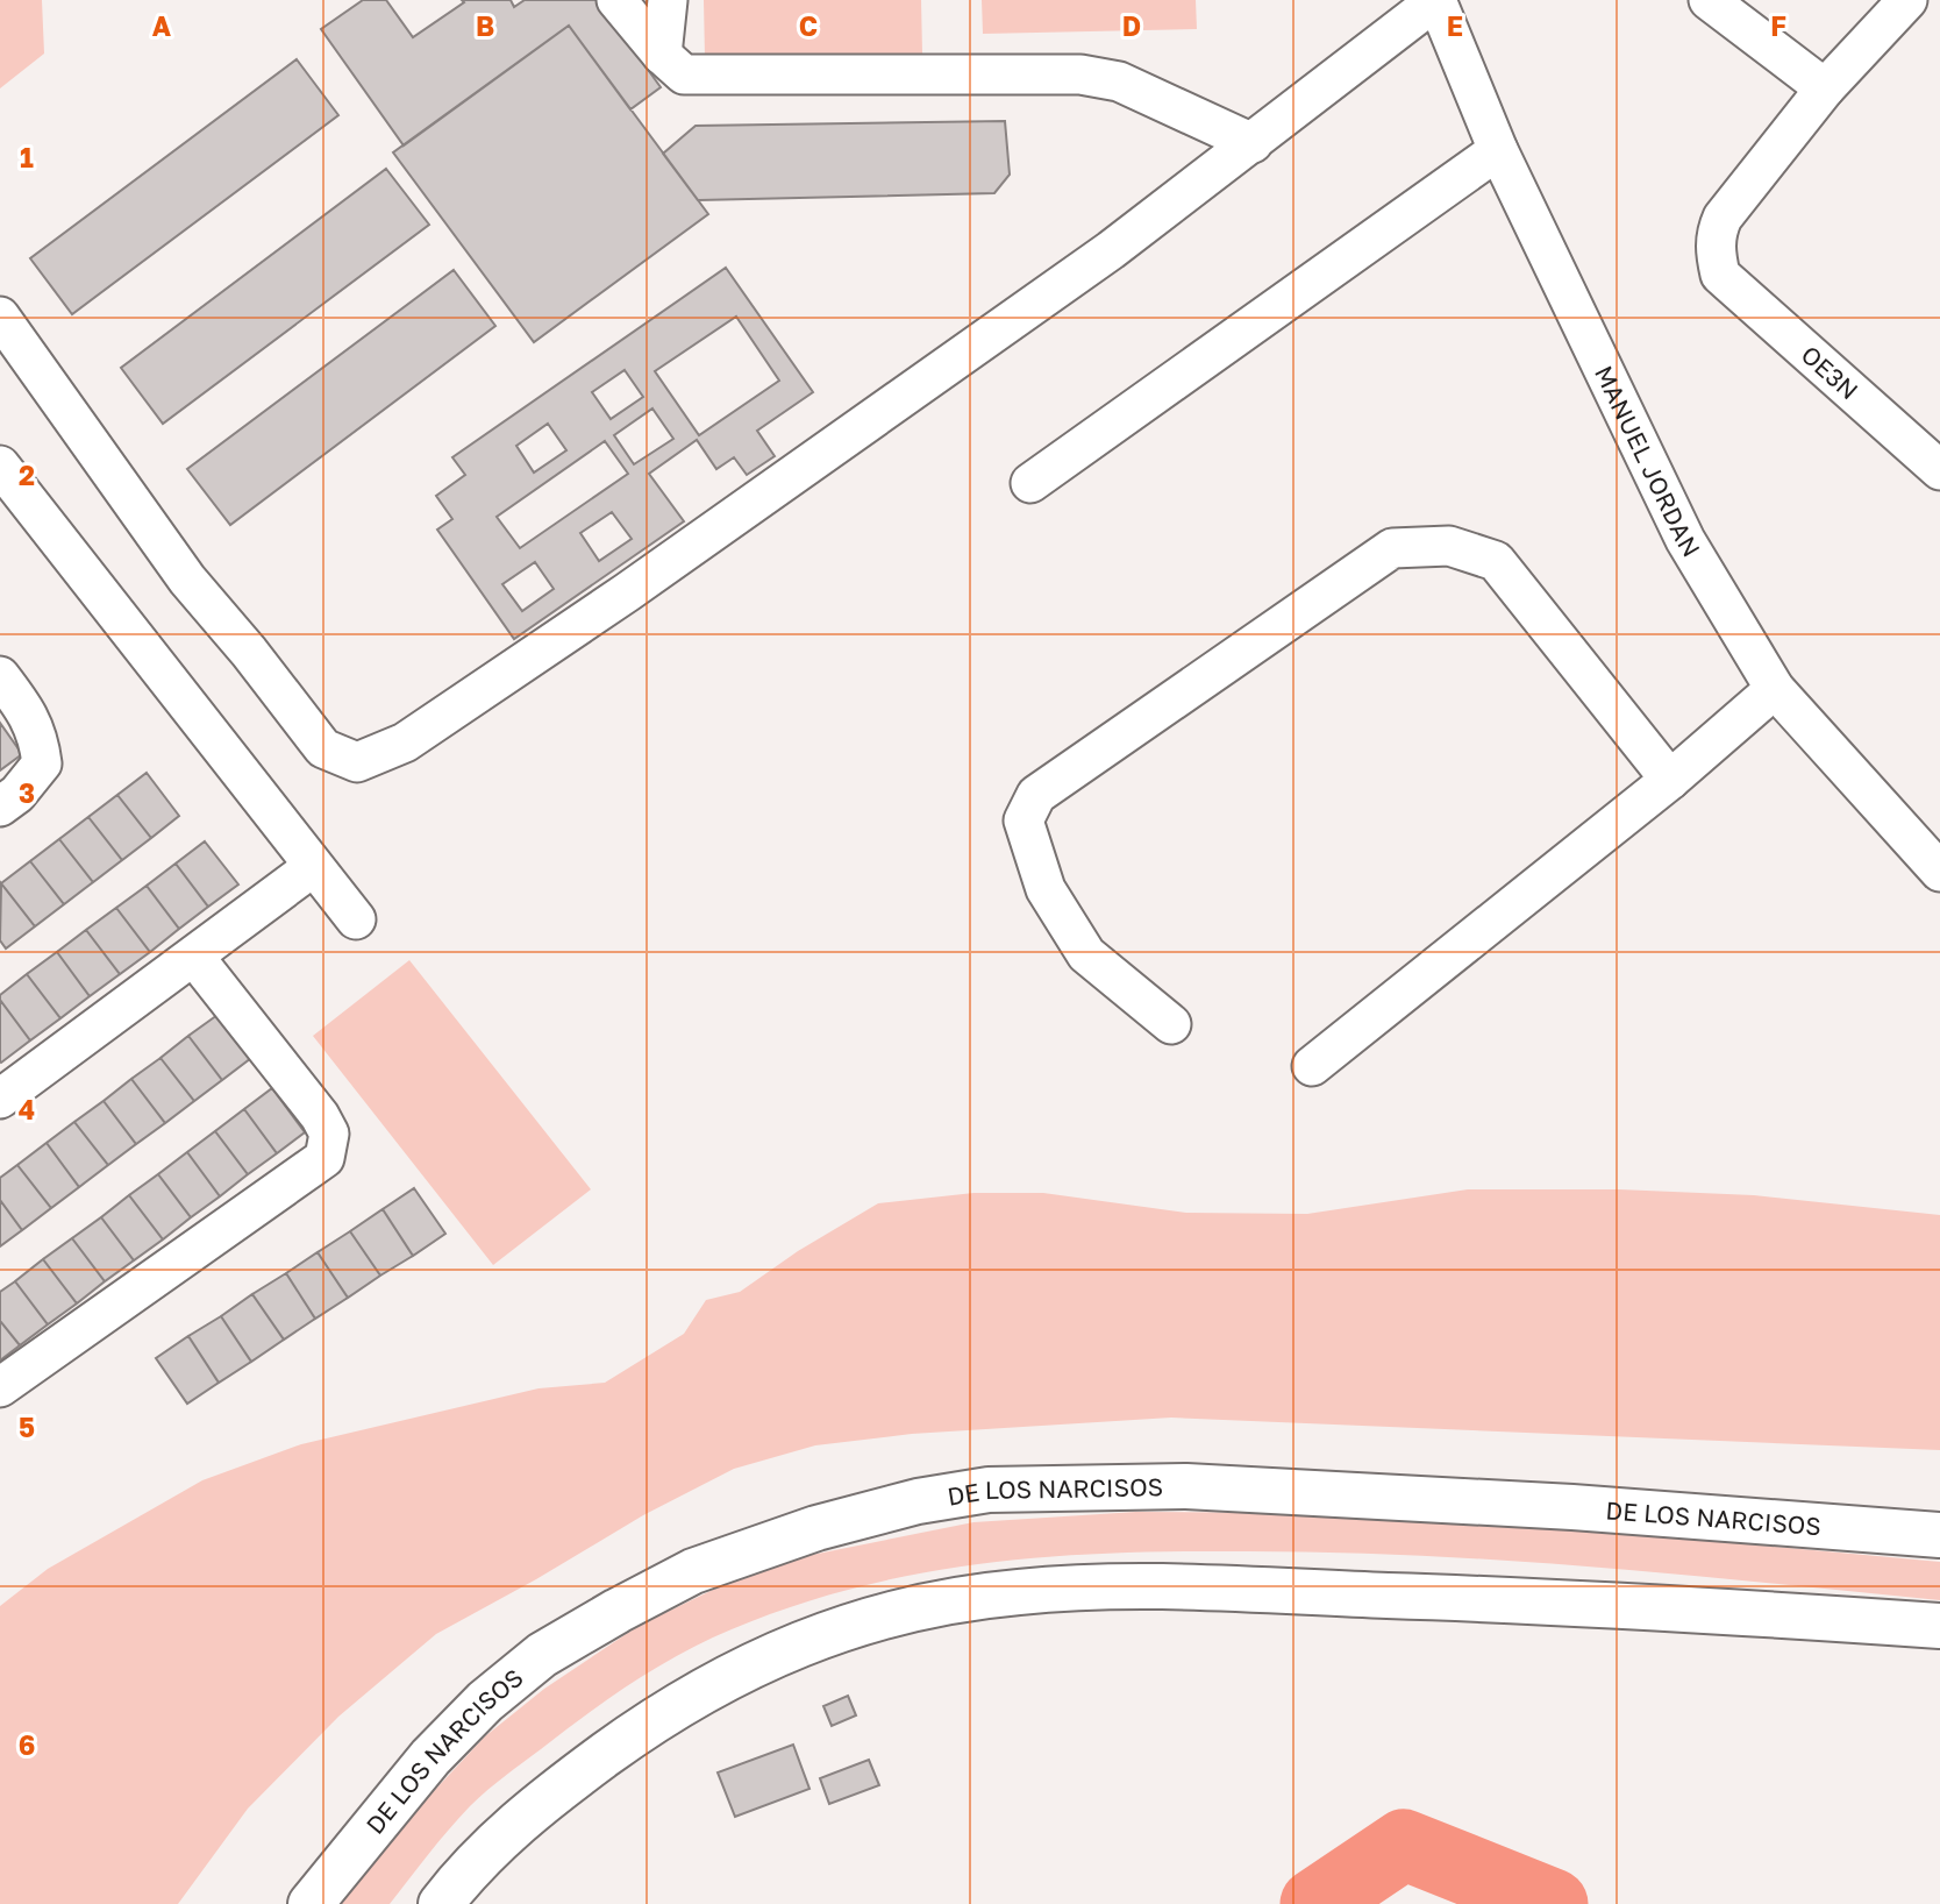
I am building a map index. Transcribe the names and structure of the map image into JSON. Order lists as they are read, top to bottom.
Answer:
{
  "streets": {
    "main road": ["DE LOS NARCISOS"],
    "street": ["OE3N", "MANUEL JORDAN"]
  },
  "grid": {
    "columns": [
      "A",
      "B",
      "C",
      "D",
      "E",
      "F"
    ],
    "rows": [
      "1",
      "2",
      "3",
      "4",
      "5",
      "6"
    ]
  }
}
